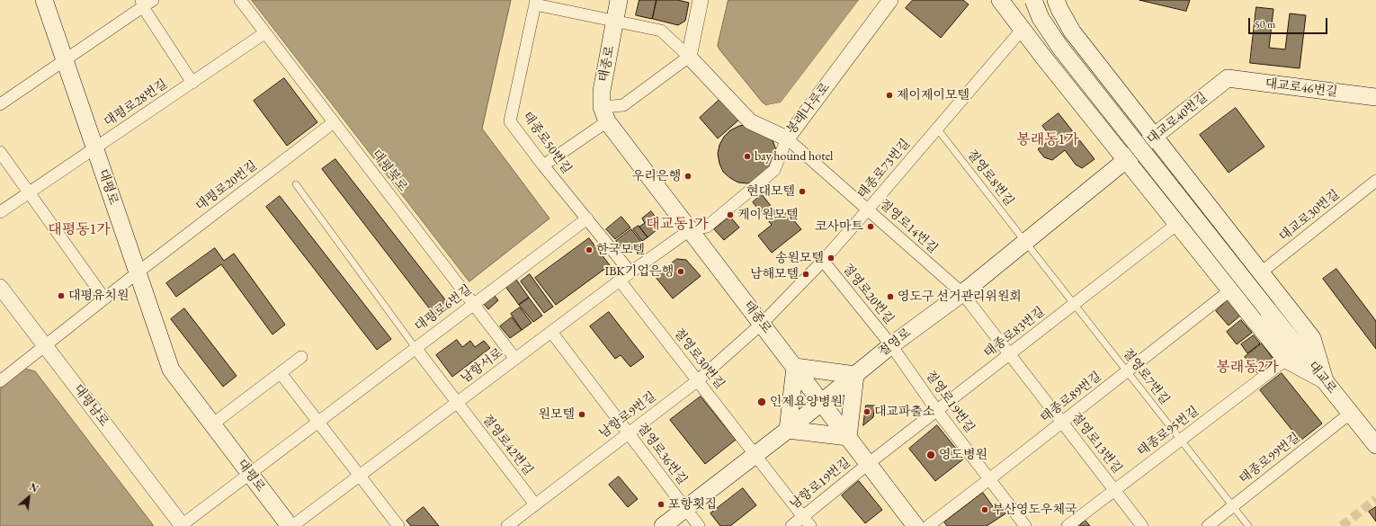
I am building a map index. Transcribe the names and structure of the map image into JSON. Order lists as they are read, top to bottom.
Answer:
{
  "streets": {
    "main road": [
      "태종로",
      "대교로46번길",
      "대교로40번길",
      "대평로",
      "절영로",
      "대교로"
    ],
    "street": [
      "대평로28번길",
      "봉래나루로",
      "태종로50번길",
      "태종로73번길",
      "대평북로",
      "대평로20번길",
      "대교로30번길",
      "절영로14번길",
      "절영로20번길",
      "대평로6번길",
      "태종로83번길",
      "절영로30번길",
      "남항서로",
      "태종로89번길",
      "절영로19번길",
      "대평남로",
      "남항로9번길",
      "태종로95번길",
      "절영로13번길",
      "절영로42번길",
      "절영로36번길",
      "태종로99번길",
      "남항로19번길"
    ],
    "lane": ["절영로8번길", "절영로7번길"]
  },
  "crossings": [
    ["태종로", "태종로50번길"],
    ["태종로", "태종로73번길"],
    ["태종로", "태종로83번길"],
    ["태종로", "절영로"],
    ["태종로", "남항서로"],
    ["태종로", "남항로9번길"],
    ["태종로", "남항로19번길"],
    ["대교로46번길", "대교로40번길"],
    ["대평로28번길", "대평북로"],
    ["대평로28번길", "대평로"],
    ["봉래나루로", "절영로14번길"],
    ["대교로40번길", "절영로"],
    ["태종로50번길", "대평로6번길"],
    ["태종로50번길", "남항서로"],
    ["태종로73번길", "절영로8번길"],
    ["태종로73번길", "절영로14번길"],
    ["태종로73번길", "절영로20번길"],
    ["태종로73번길", "남항로9번길"],
    ["대평북로", "대평로20번길"],
    ["대평북로", "대평로6번길"],
    ["대평북로", "남항서로"],
    ["절영로8번길", "절영로"],
    ["절영로8번길", "절영로7번길"],
    ["대평로20번길", "대평로"],
    ["대평로20번길", "대평남로"],
    ["대평로", "대평로6번길"],
    ["대평로", "남항서로"],
    ["대평로", "대평남로"],
    ["절영로14번길", "절영로"],
    ["절영로14번길", "절영로13번길"],
    ["절영로20번길", "절영로"],
    ["절영로20번길", "절영로19번길"],
    ["대평로6번길", "대평남로"],
    ["대평로6번길", "절영로42번길"],
    ["태종로83번길", "절영로7번길"],
    ["태종로83번길", "절영로19번길"],
    ["태종로83번길", "절영로13번길"],
    ["태종로83번길", "남항로19번길"],
    ["절영로", "절영로30번길"],
    ["절영로", "절영로7번길"],
    ["절영로", "절영로19번길"],
    ["절영로", "절영로13번길"],
    ["절영로", "절영로36번길"],
    ["절영로30번길", "남항서로"],
    ["절영로30번길", "남항로9번길"],
    ["절영로30번길", "남항로19번길"],
    ["남항서로", "절영로42번길"],
    ["남항서로", "절영로36번길"],
    ["절영로7번길", "태종로89번길"],
    ["절영로7번길", "태종로95번길"],
    ["절영로7번길", "태종로99번길"],
    ["대교로", "태종로99번길"],
    ["태종로89번길", "절영로19번길"],
    ["태종로89번길", "절영로13번길"],
    ["남항로9번길", "절영로42번길"],
    ["남항로9번길", "절영로36번길"],
    ["태종로95번길", "절영로13번길"]
  ],
  "districts": [
    "봉래동1가",
    "대교동1가",
    "대평동1가",
    "봉래동2가"
  ],
  "places": [
    "제이제이모텔",
    "bay hound hotel",
    "우리은행",
    "현대모텔",
    "케이원모텔",
    "코사마트",
    "한국모텔",
    "송원모텔",
    "IBK기업은행",
    "남해모텔",
    "대평유치원",
    "영도구 선거관리위원회",
    "인제요양병원",
    "대교파출소",
    "원모텔",
    "영도병원",
    "포항횟집",
    "부산영도우체국"
  ],
  "scale_bar": "50 m",
  "north": "top right"
}
